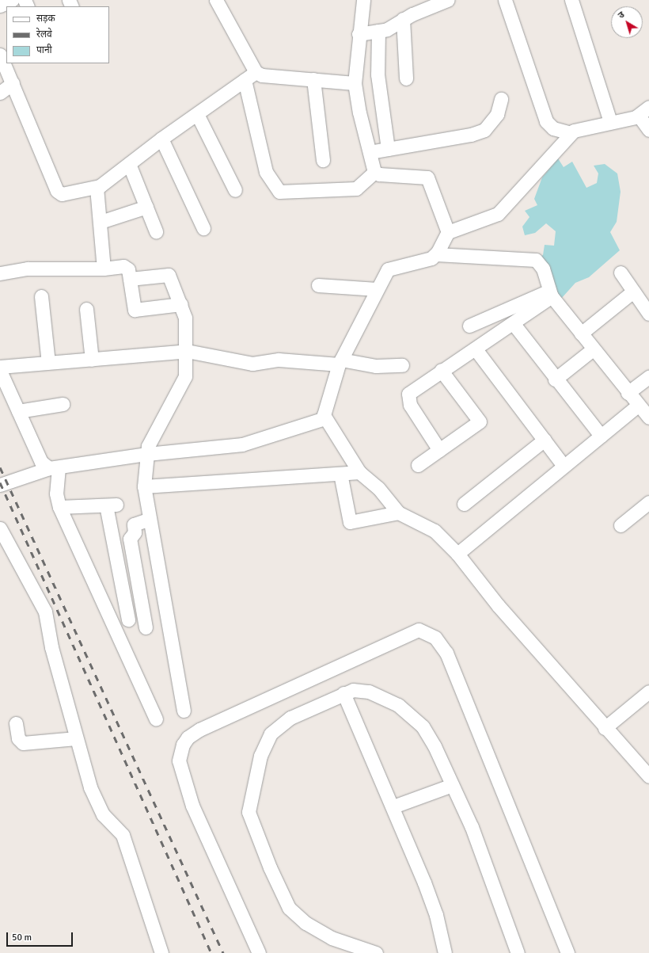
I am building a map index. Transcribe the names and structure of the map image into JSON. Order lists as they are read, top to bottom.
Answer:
{
  "legend": ["सड़क", "रेलवे", "पानी"],
  "scale_bar": "50 m",
  "north": "top left"
}
